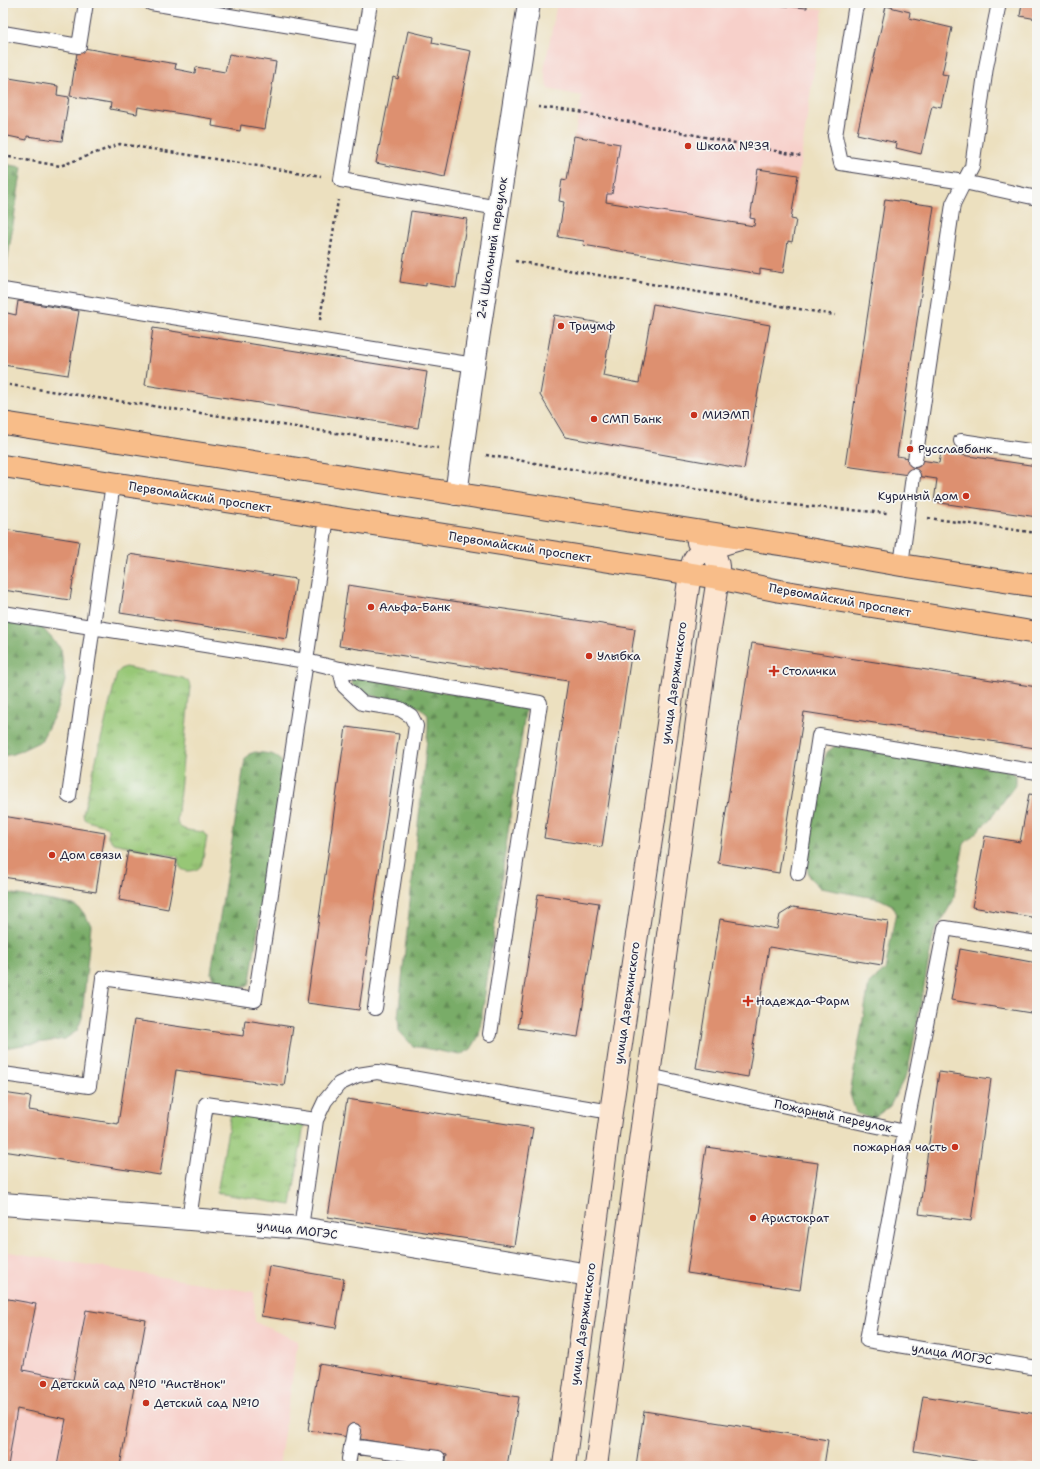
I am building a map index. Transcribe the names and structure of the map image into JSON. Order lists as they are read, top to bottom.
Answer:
{
  "streets": {
    "main road": ["Первомайский проспект", "улица Дзержинского"],
    "street": ["2-й Школьный переулок", "улица МОГЭС"],
    "lane": ["Пожарный переулок"]
  },
  "crossings": [
    ["Первомайский проспект", "улица Дзержинского"],
    ["улица Дзержинского", "улица МОГЭС"],
    ["Пожарный переулок", "улица МОГЭС"]
  ],
  "places": {
    "other": [
      "Школа №39",
      "Триумф",
      "МИЭМП",
      "СМП Банк",
      "Русславбанк",
      "Куриный дом",
      "Альфа-Банк",
      "Улыбка",
      "Дом связи",
      "пожарная часть",
      "Аристократ",
      "Детский сад №10 \"Аистёнок\"",
      "Детский сад №10"
    ],
    "health": ["Столички", "Надежда-Фарм"]
  }
}
